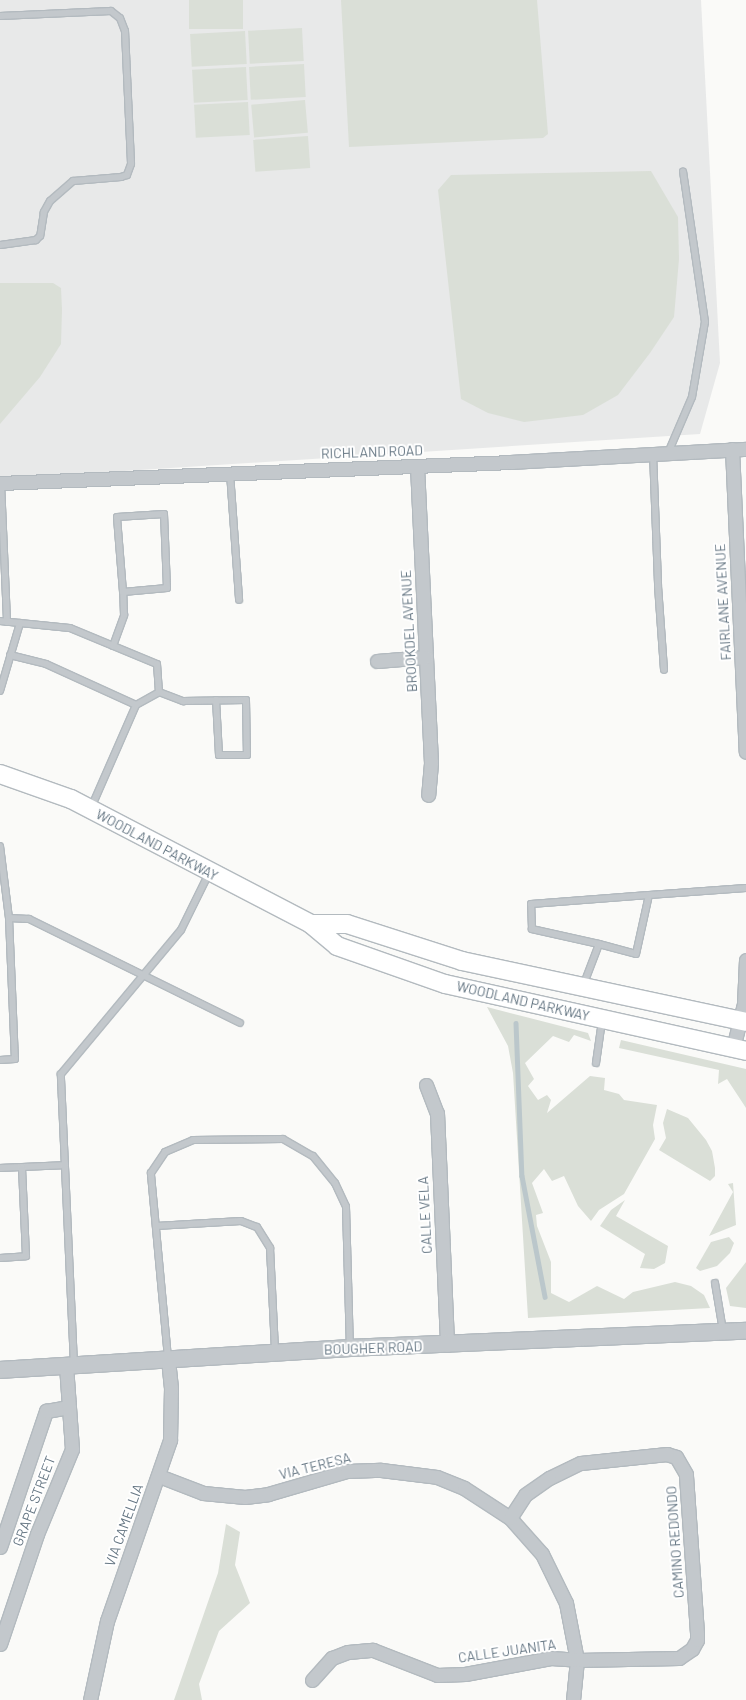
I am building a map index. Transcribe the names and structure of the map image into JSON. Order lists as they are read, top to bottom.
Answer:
{
  "streets": {
    "main road": ["WOODLAND PARKWAY"],
    "street": [
      "RICHLAND ROAD",
      "FAIRLANE AVENUE",
      "BROOKDEL AVENUE",
      "CALLE VELA",
      "BOUGHER ROAD",
      "VIA TERESA",
      "GRAPE STREET",
      "VIA CAMELLIA",
      "CAMINO REDONDO",
      "CALLE JUANITA"
    ]
  },
  "crossings": [
    ["RICHLAND ROAD", "FAIRLANE AVENUE"],
    ["RICHLAND ROAD", "BROOKDEL AVENUE"],
    ["CALLE VELA", "BOUGHER ROAD"],
    ["BOUGHER ROAD", "GRAPE STREET"],
    ["BOUGHER ROAD", "VIA CAMELLIA"],
    ["VIA TERESA", "VIA CAMELLIA"],
    ["VIA TERESA", "CAMINO REDONDO"],
    ["VIA TERESA", "CALLE JUANITA"],
    ["CAMINO REDONDO", "CALLE JUANITA"]
  ]
}
